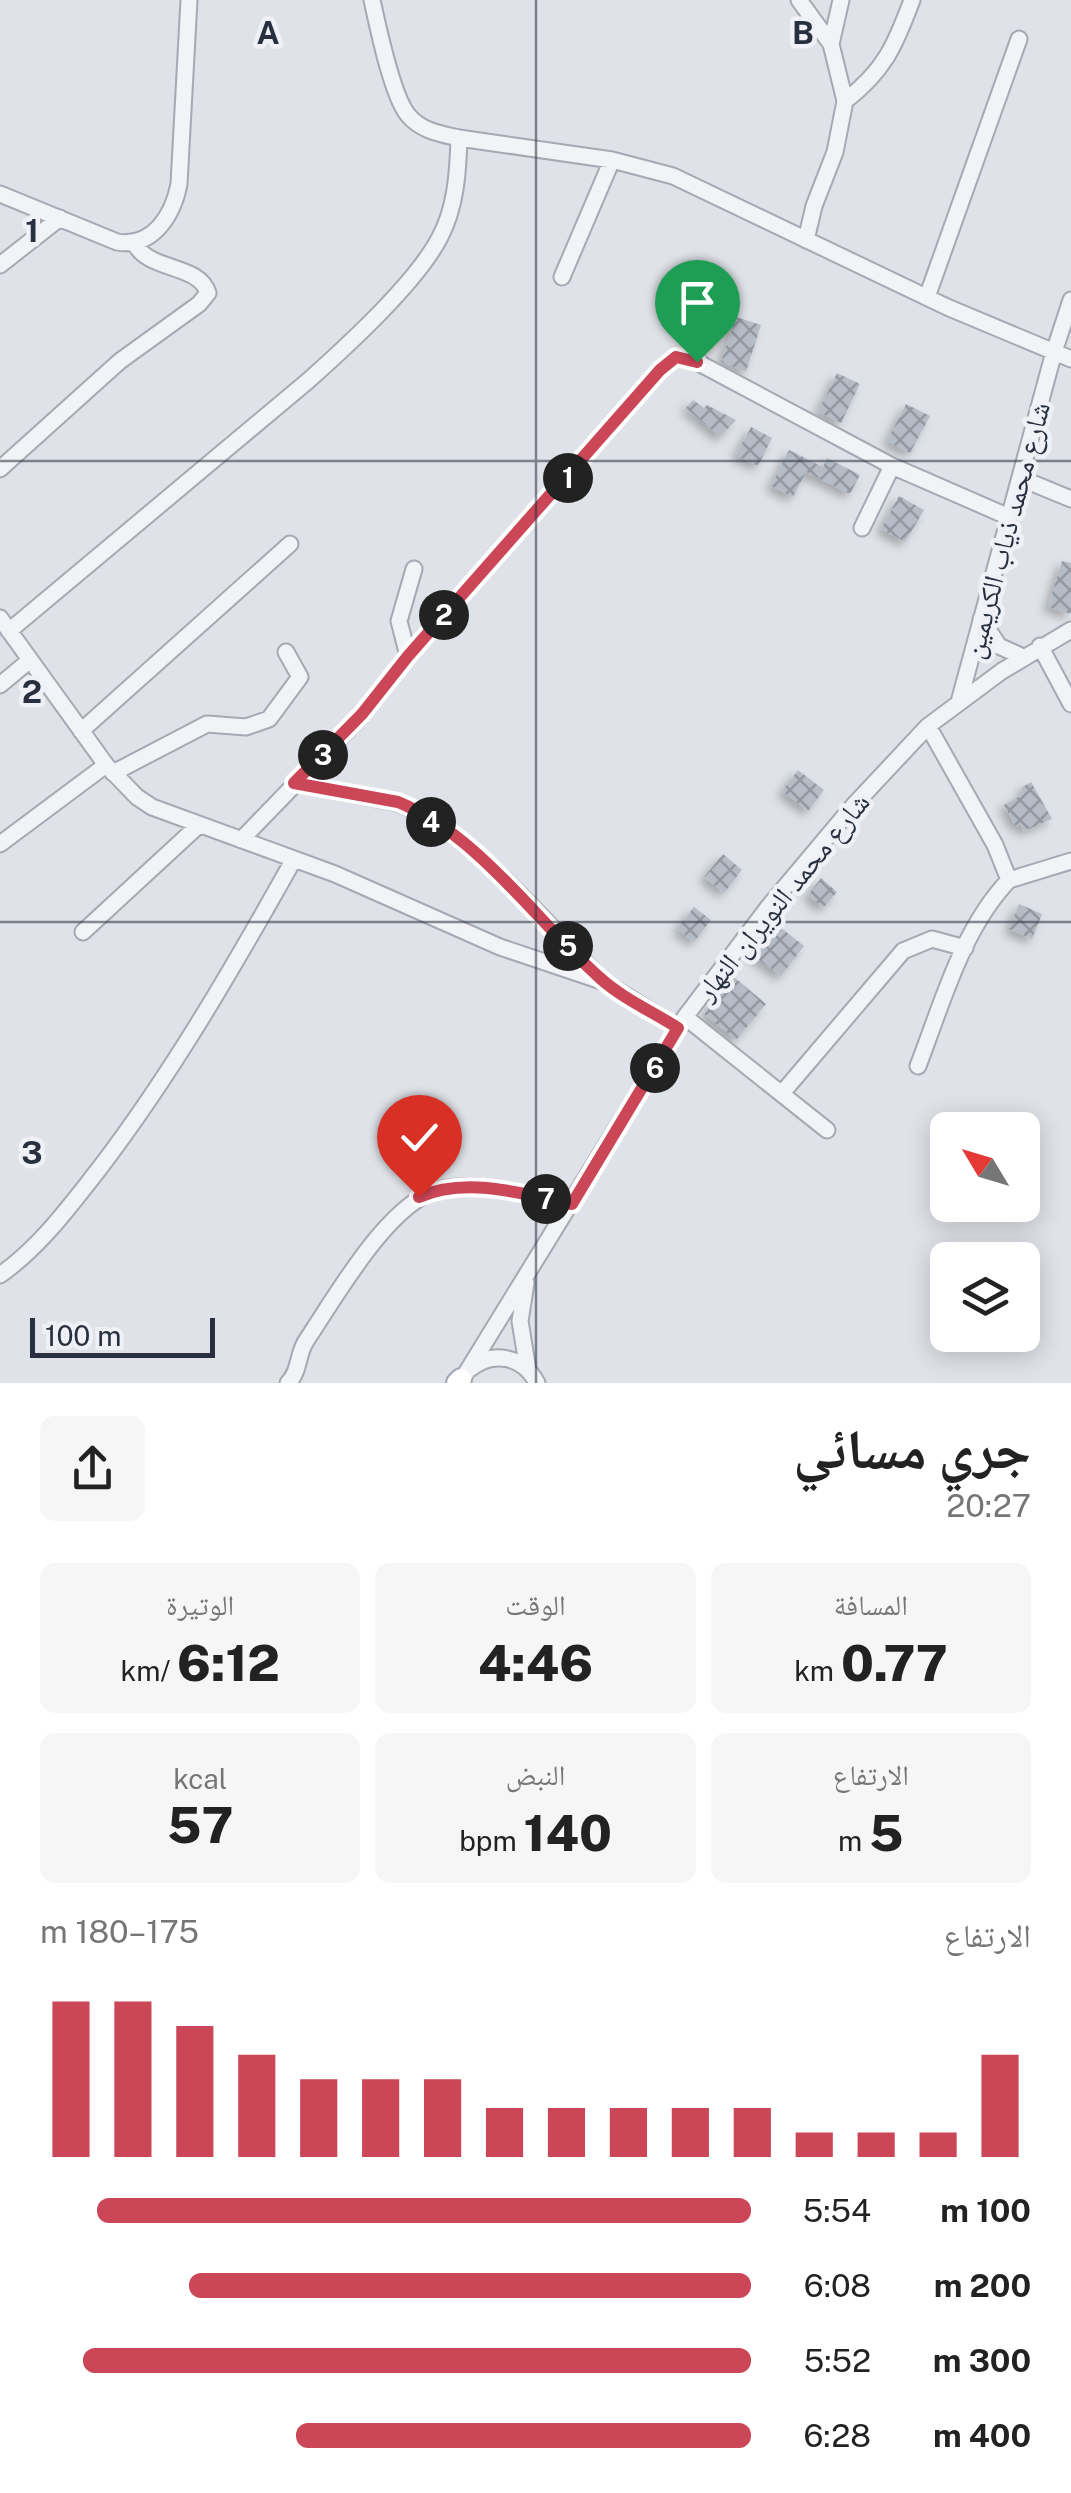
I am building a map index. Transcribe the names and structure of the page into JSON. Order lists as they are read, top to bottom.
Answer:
{
  "streets": {
    "street": ["شارع محمد ذياب الكريمين", "شارع محمد النويران النهار"]
  },
  "crossings": [
    ["شارع محمد ذياب الكريمين", "شارع محمد النويران النهار"]
  ],
  "scale_bar": "100 m",
  "north": "top left",
  "page": {
    "pins": [
      "1",
      "2",
      "3",
      "4",
      "5",
      "6",
      "7"
    ],
    "scale": "100 m",
    "heading": ["جري مسائي", "20:27"],
    "stats": [
      ["المسافة", "0.77 km"],
      ["الوقت", "4:46"],
      ["الوتيرة", "6:12 /km"],
      ["الارتفاع", "5 m"],
      ["النبض", "140 bpm"],
      ["kcal", "57"]
    ],
    "chart": ["الارتفاع", "175–180 m"],
    "list": [
      {
        "name": "100 m",
        "note": "5:54"
      },
      {
        "name": "200 m",
        "note": "6:08"
      },
      {
        "name": "300 m",
        "note": "5:52"
      },
      {
        "name": "400 m",
        "note": "6:28"
      }
    ]
  },
  "grid": {
    "columns": ["A", "B"],
    "rows": ["1", "2", "3"]
  }
}
